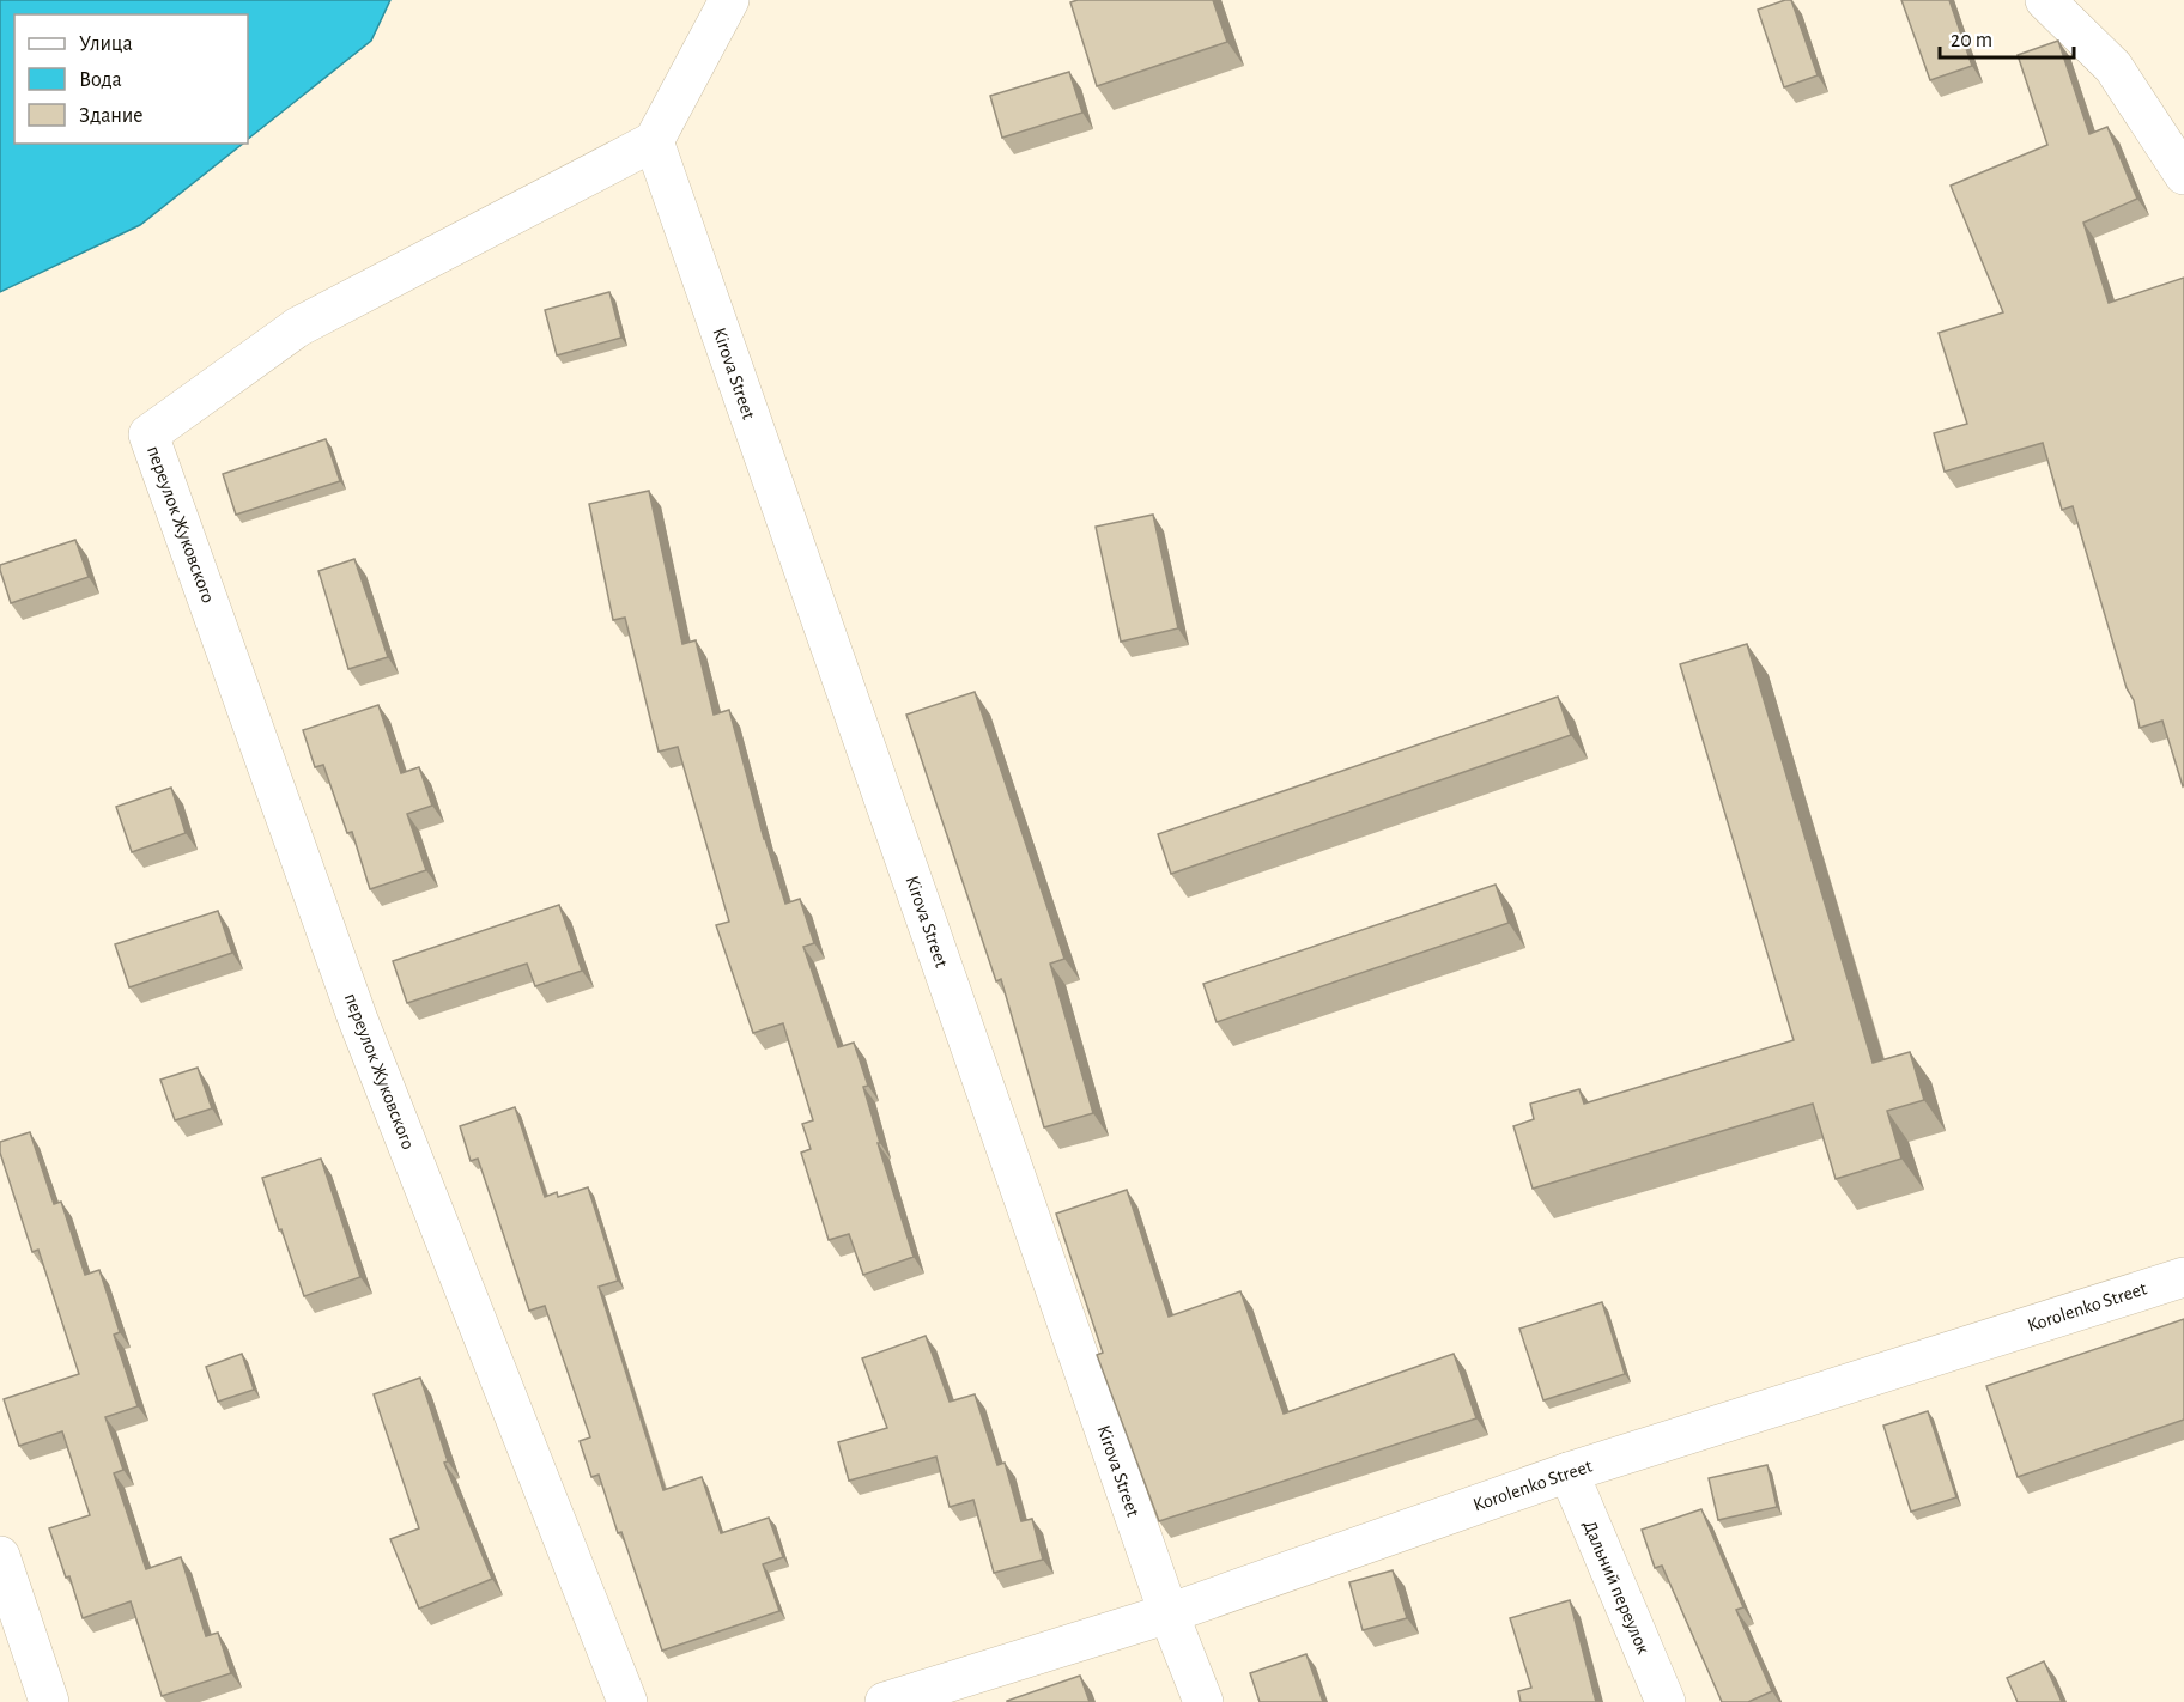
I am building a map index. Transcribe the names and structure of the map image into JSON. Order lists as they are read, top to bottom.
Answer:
{
  "streets": {
    "street": [
      "Kirova Street",
      "переулок Жуковского",
      "Korolenko Street",
      "Дальний переулок"
    ]
  },
  "crossings": [
    ["Kirova Street", "переулок Жуковского"],
    ["Kirova Street", "Korolenko Street"],
    ["Korolenko Street", "Дальний переулок"]
  ],
  "legend": ["Улица", "Вода", "Здание"],
  "scale_bar": "20 m"
}
